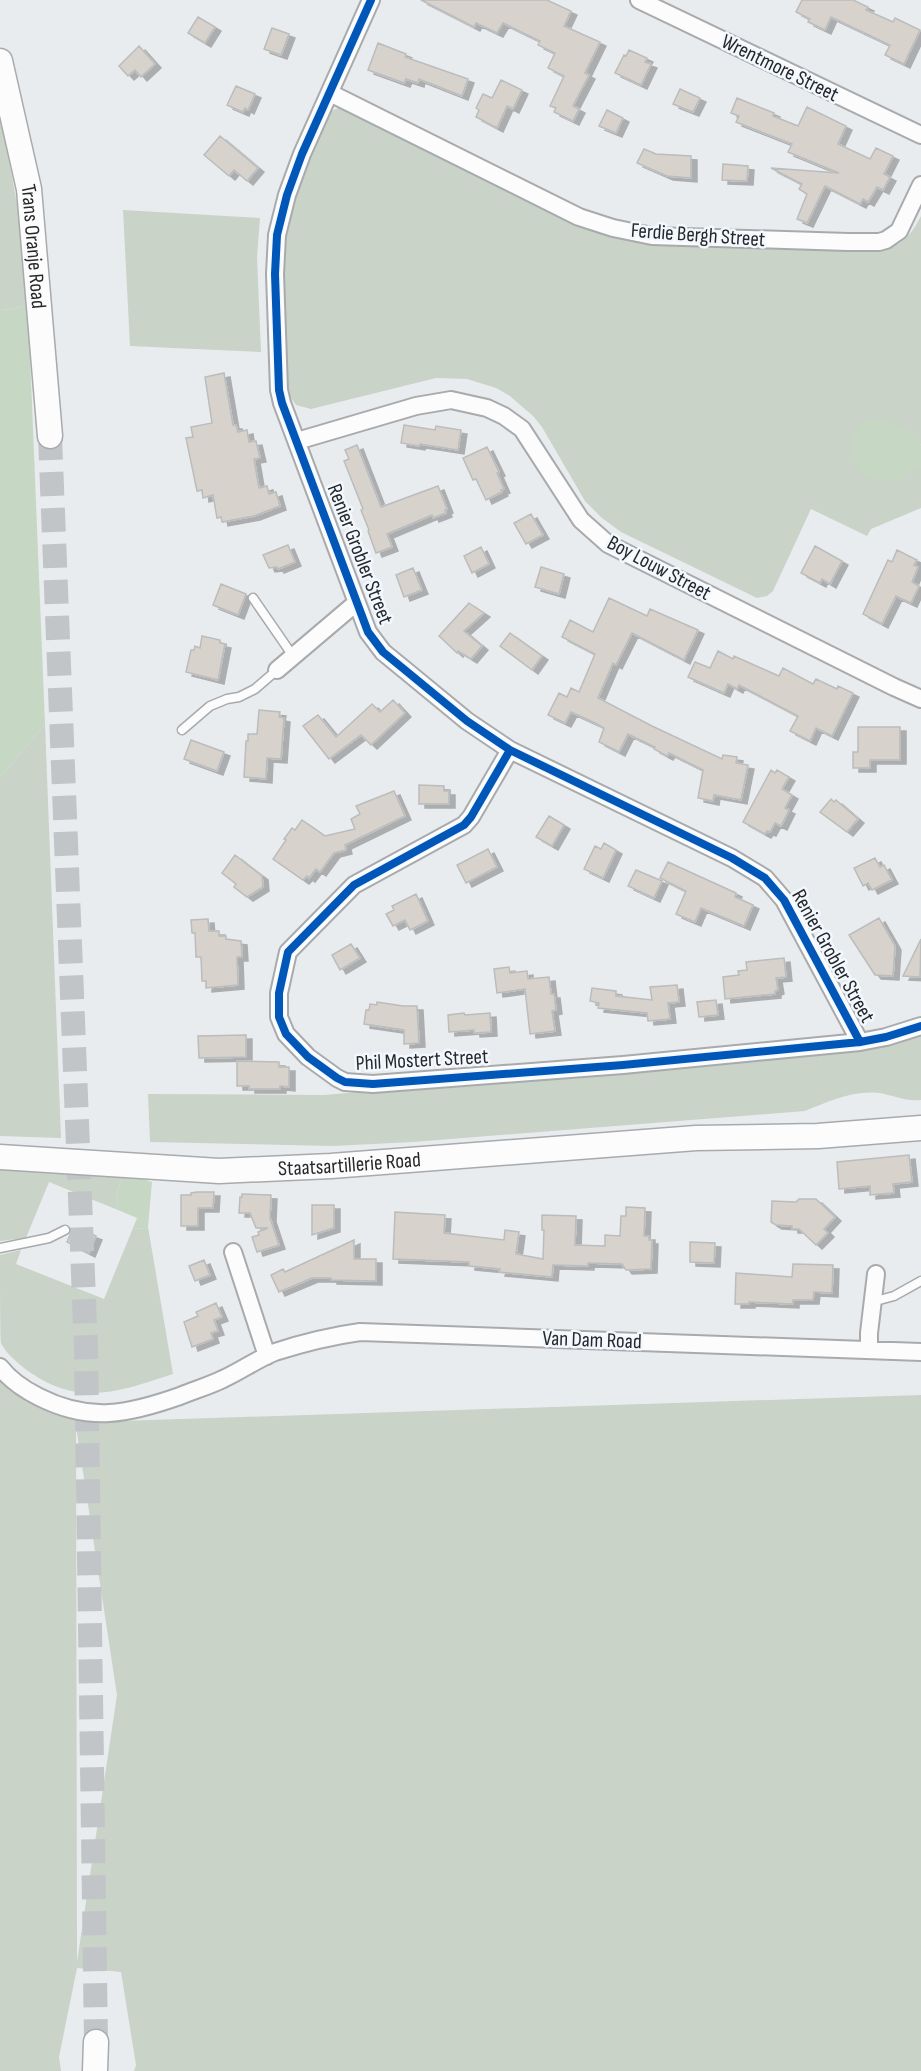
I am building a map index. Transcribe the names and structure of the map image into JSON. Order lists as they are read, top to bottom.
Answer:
{
  "streets": {
    "street": [
      "Wrentmore Street",
      "Ferdie Bergh Street",
      "Trans Oranje Road",
      "Renier Grobler Street",
      "Boy Louw Street",
      "Phil Mostert Street",
      "Staatsartillerie Road",
      "Van Dam Road"
    ]
  },
  "crossings": [
    ["Ferdie Bergh Street", "Renier Grobler Street"],
    ["Renier Grobler Street", "Boy Louw Street"],
    ["Renier Grobler Street", "Phil Mostert Street"]
  ]
}
